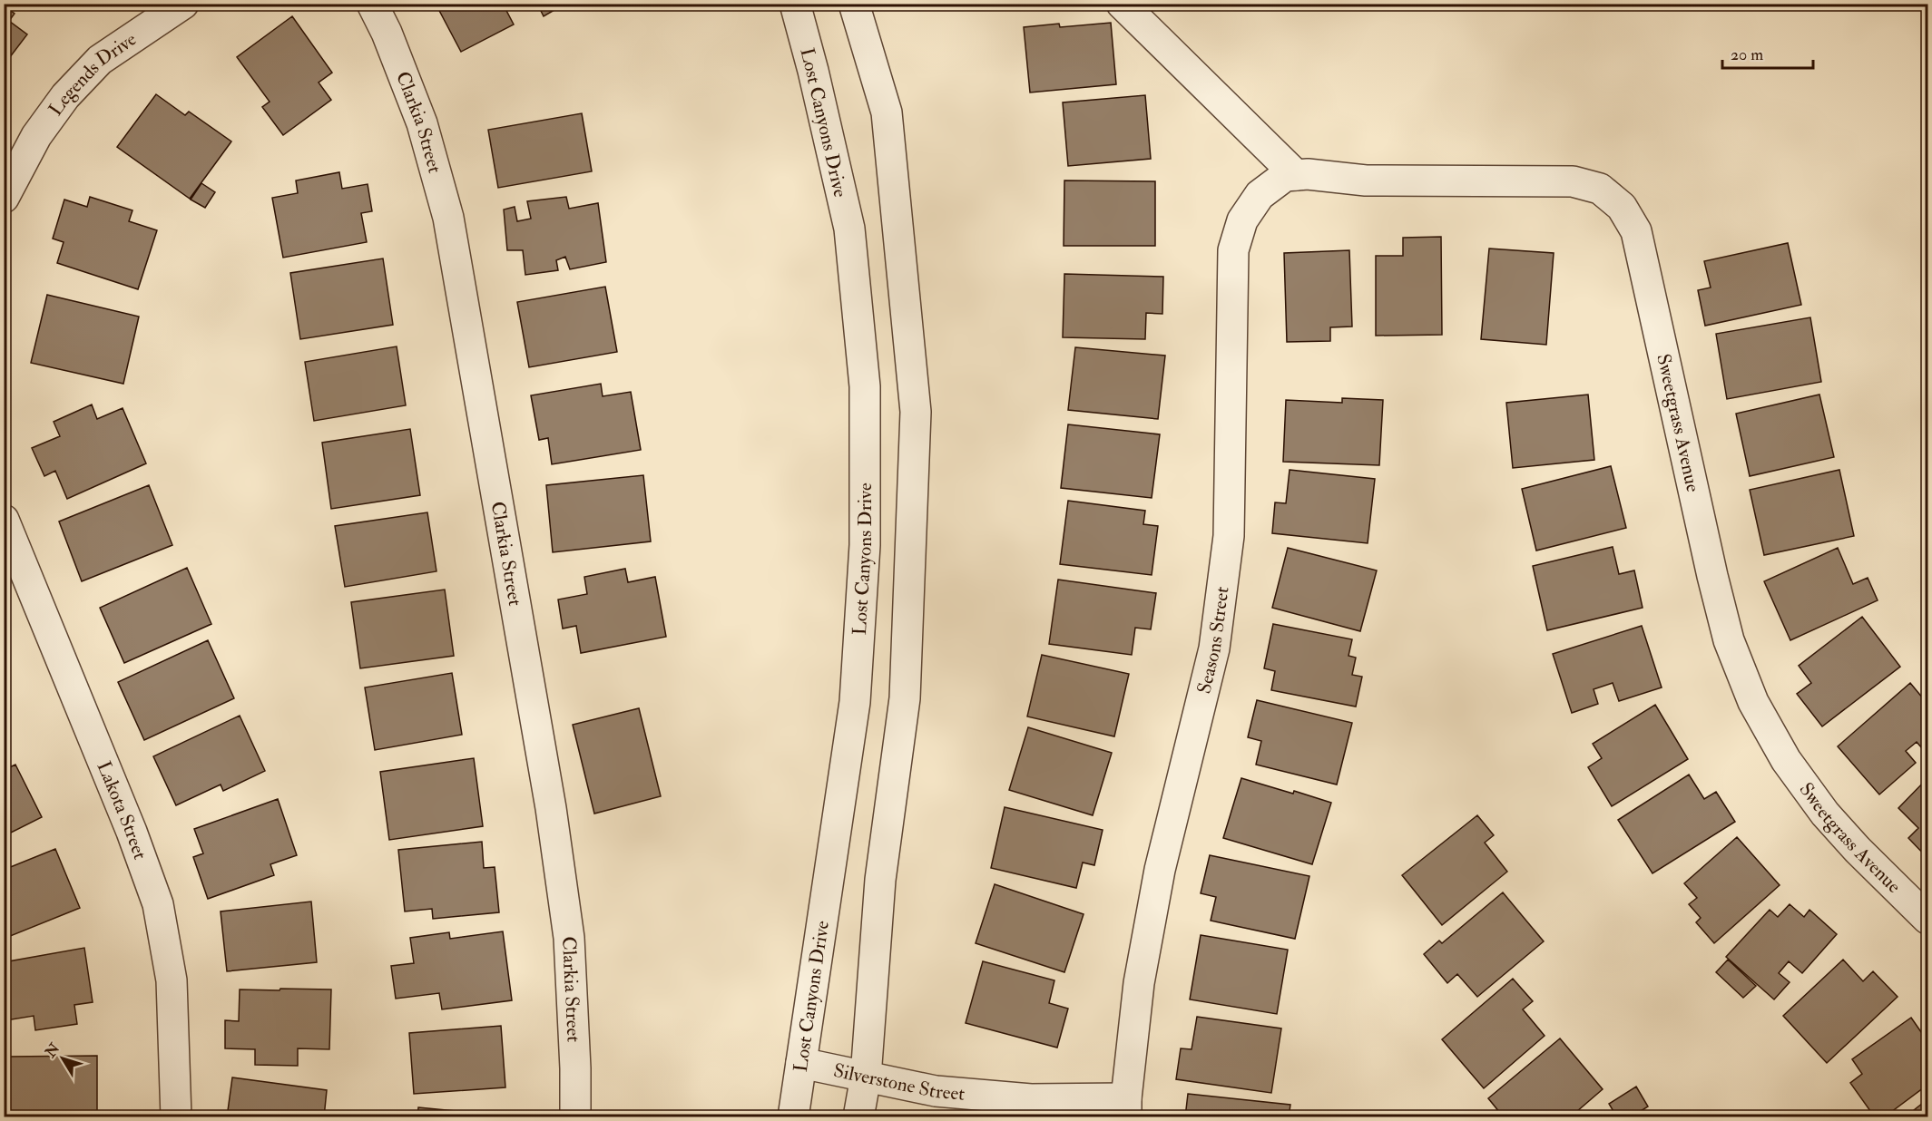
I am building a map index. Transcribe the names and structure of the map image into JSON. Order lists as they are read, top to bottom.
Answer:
{
  "streets": {
    "street": [
      "Legends Drive",
      "Clarkia Street",
      "Lost Canyons Drive",
      "Sweetgrass Avenue",
      "Seasons Street",
      "Lakota Street",
      "Silverstone Street"
    ]
  },
  "crossings": [
    ["Lost Canyons Drive", "Silverstone Street"],
    ["Sweetgrass Avenue", "Seasons Street"],
    ["Seasons Street", "Silverstone Street"]
  ],
  "scale_bar": "20 m",
  "north": "top left"
}
